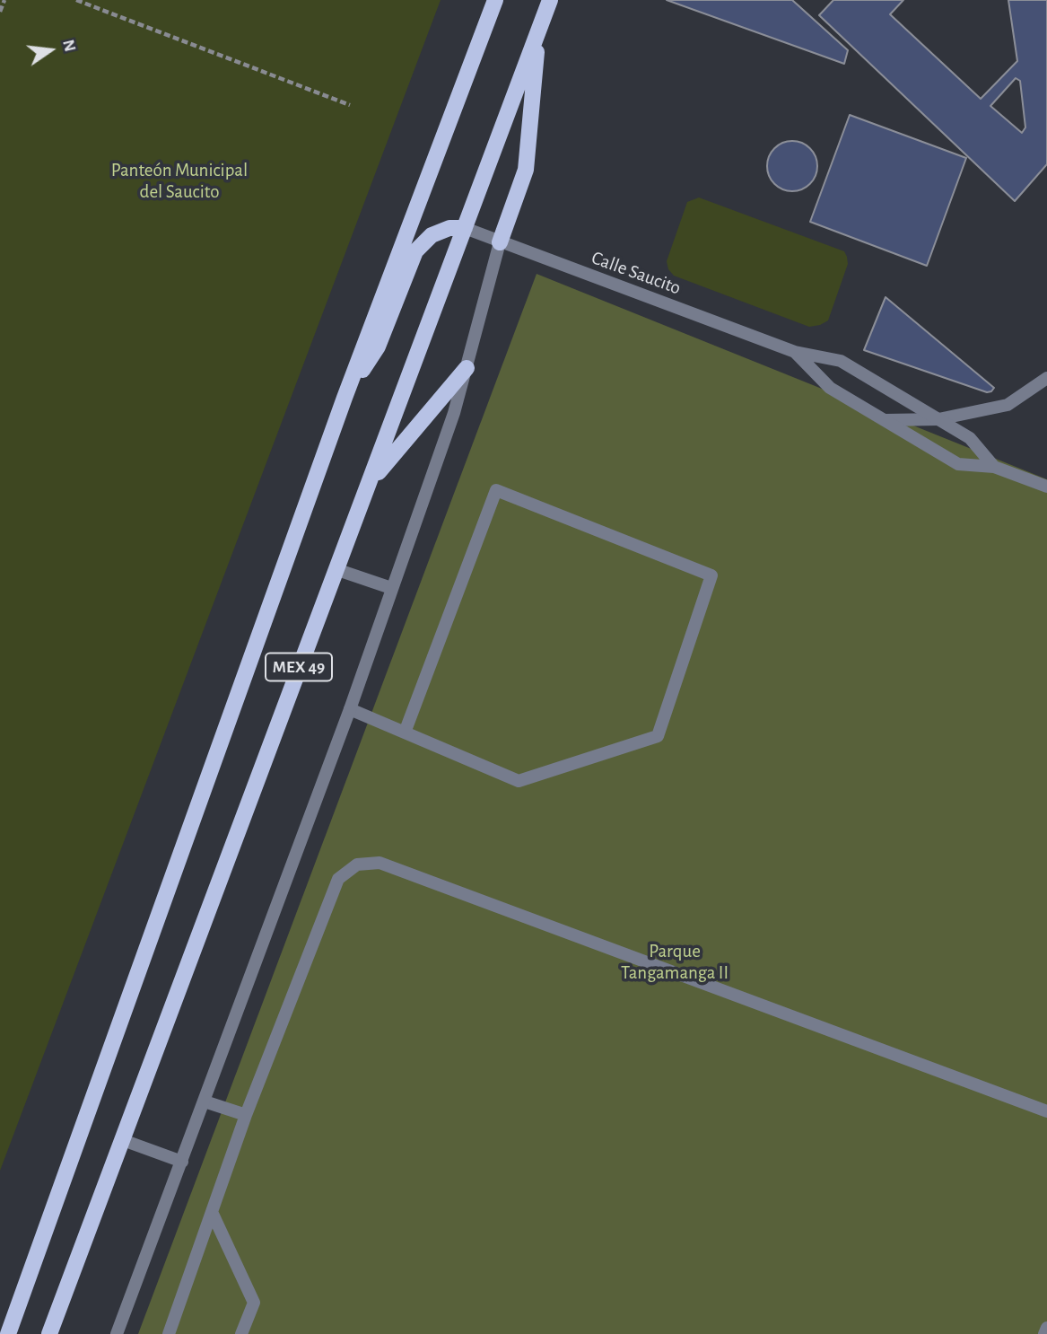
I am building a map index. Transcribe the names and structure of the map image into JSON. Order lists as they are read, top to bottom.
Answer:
{
  "streets": {
    "main road": ["MEX 49"],
    "street": ["Calle Saucito"]
  },
  "crossings": [
    ["Calle Saucito", "MEX 49"]
  ],
  "parks": ["Panteón Municipal del Saucito", "Parque Tangamanga II"],
  "north": "right"
}
